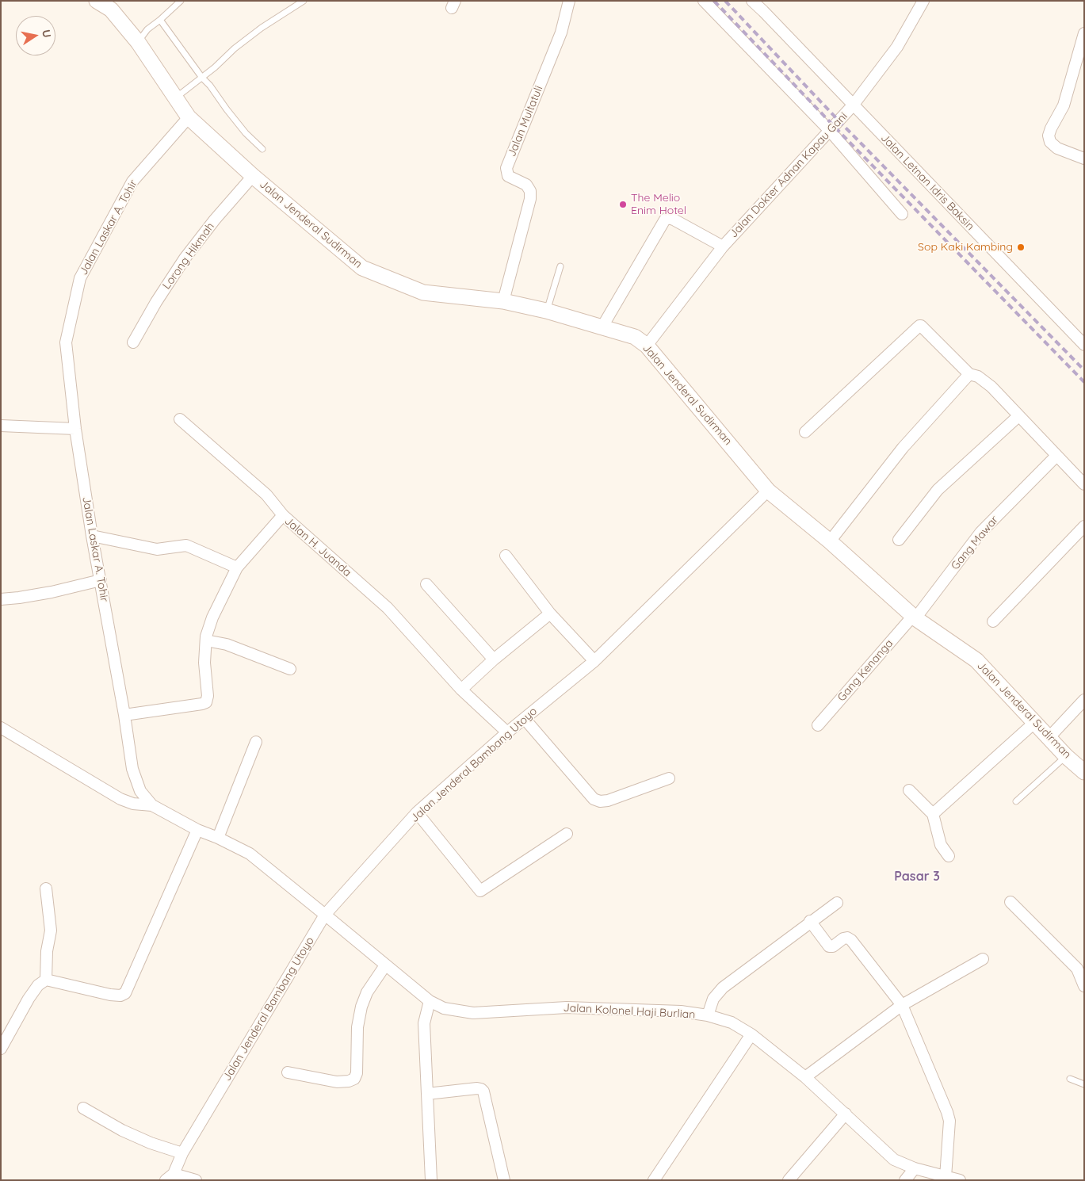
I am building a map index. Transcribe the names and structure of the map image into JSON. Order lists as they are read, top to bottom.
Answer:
{
  "streets": {
    "main road": ["Jalan Jenderal Sudirman"],
    "street": [
      "Jalan Multatuli",
      "Jalan Dokter Adnan Kapau Gani",
      "Jalan Letnan Idris Baksin",
      "Jalan Laskar A. Tohir",
      "Lorong Hikmah",
      "Gang Mawar",
      "Jalan H. Juanda",
      "Gang Kenanga",
      "Jalan Jenderal Bambang Utoyo",
      "Jalan Kolonel Haji Burlian"
    ]
  },
  "crossings": [
    ["Jalan Multatuli", "Jalan Jenderal Sudirman"],
    ["Jalan Dokter Adnan Kapau Gani", "Jalan Letnan Idris Baksin"],
    ["Jalan Dokter Adnan Kapau Gani", "Jalan Jenderal Sudirman"],
    ["Jalan Jenderal Sudirman", "Jalan Laskar A. Tohir"],
    ["Jalan Jenderal Sudirman", "Lorong Hikmah"],
    ["Jalan Jenderal Sudirman", "Gang Mawar"],
    ["Jalan Jenderal Sudirman", "Gang Kenanga"],
    ["Jalan Jenderal Sudirman", "Jalan Jenderal Bambang Utoyo"],
    ["Jalan Laskar A. Tohir", "Jalan H. Juanda"],
    ["Jalan Laskar A. Tohir", "Jalan Jenderal Bambang Utoyo"],
    ["Jalan Laskar A. Tohir", "Jalan Kolonel Haji Burlian"],
    ["Gang Mawar", "Gang Kenanga"],
    ["Jalan H. Juanda", "Jalan Jenderal Bambang Utoyo"],
    ["Jalan Jenderal Bambang Utoyo", "Jalan Kolonel Haji Burlian"]
  ],
  "districts": ["Pasar 3"],
  "places": ["The Melio Enim Hotel", "Sop Kaki Kambing"],
  "north": "right"
}
